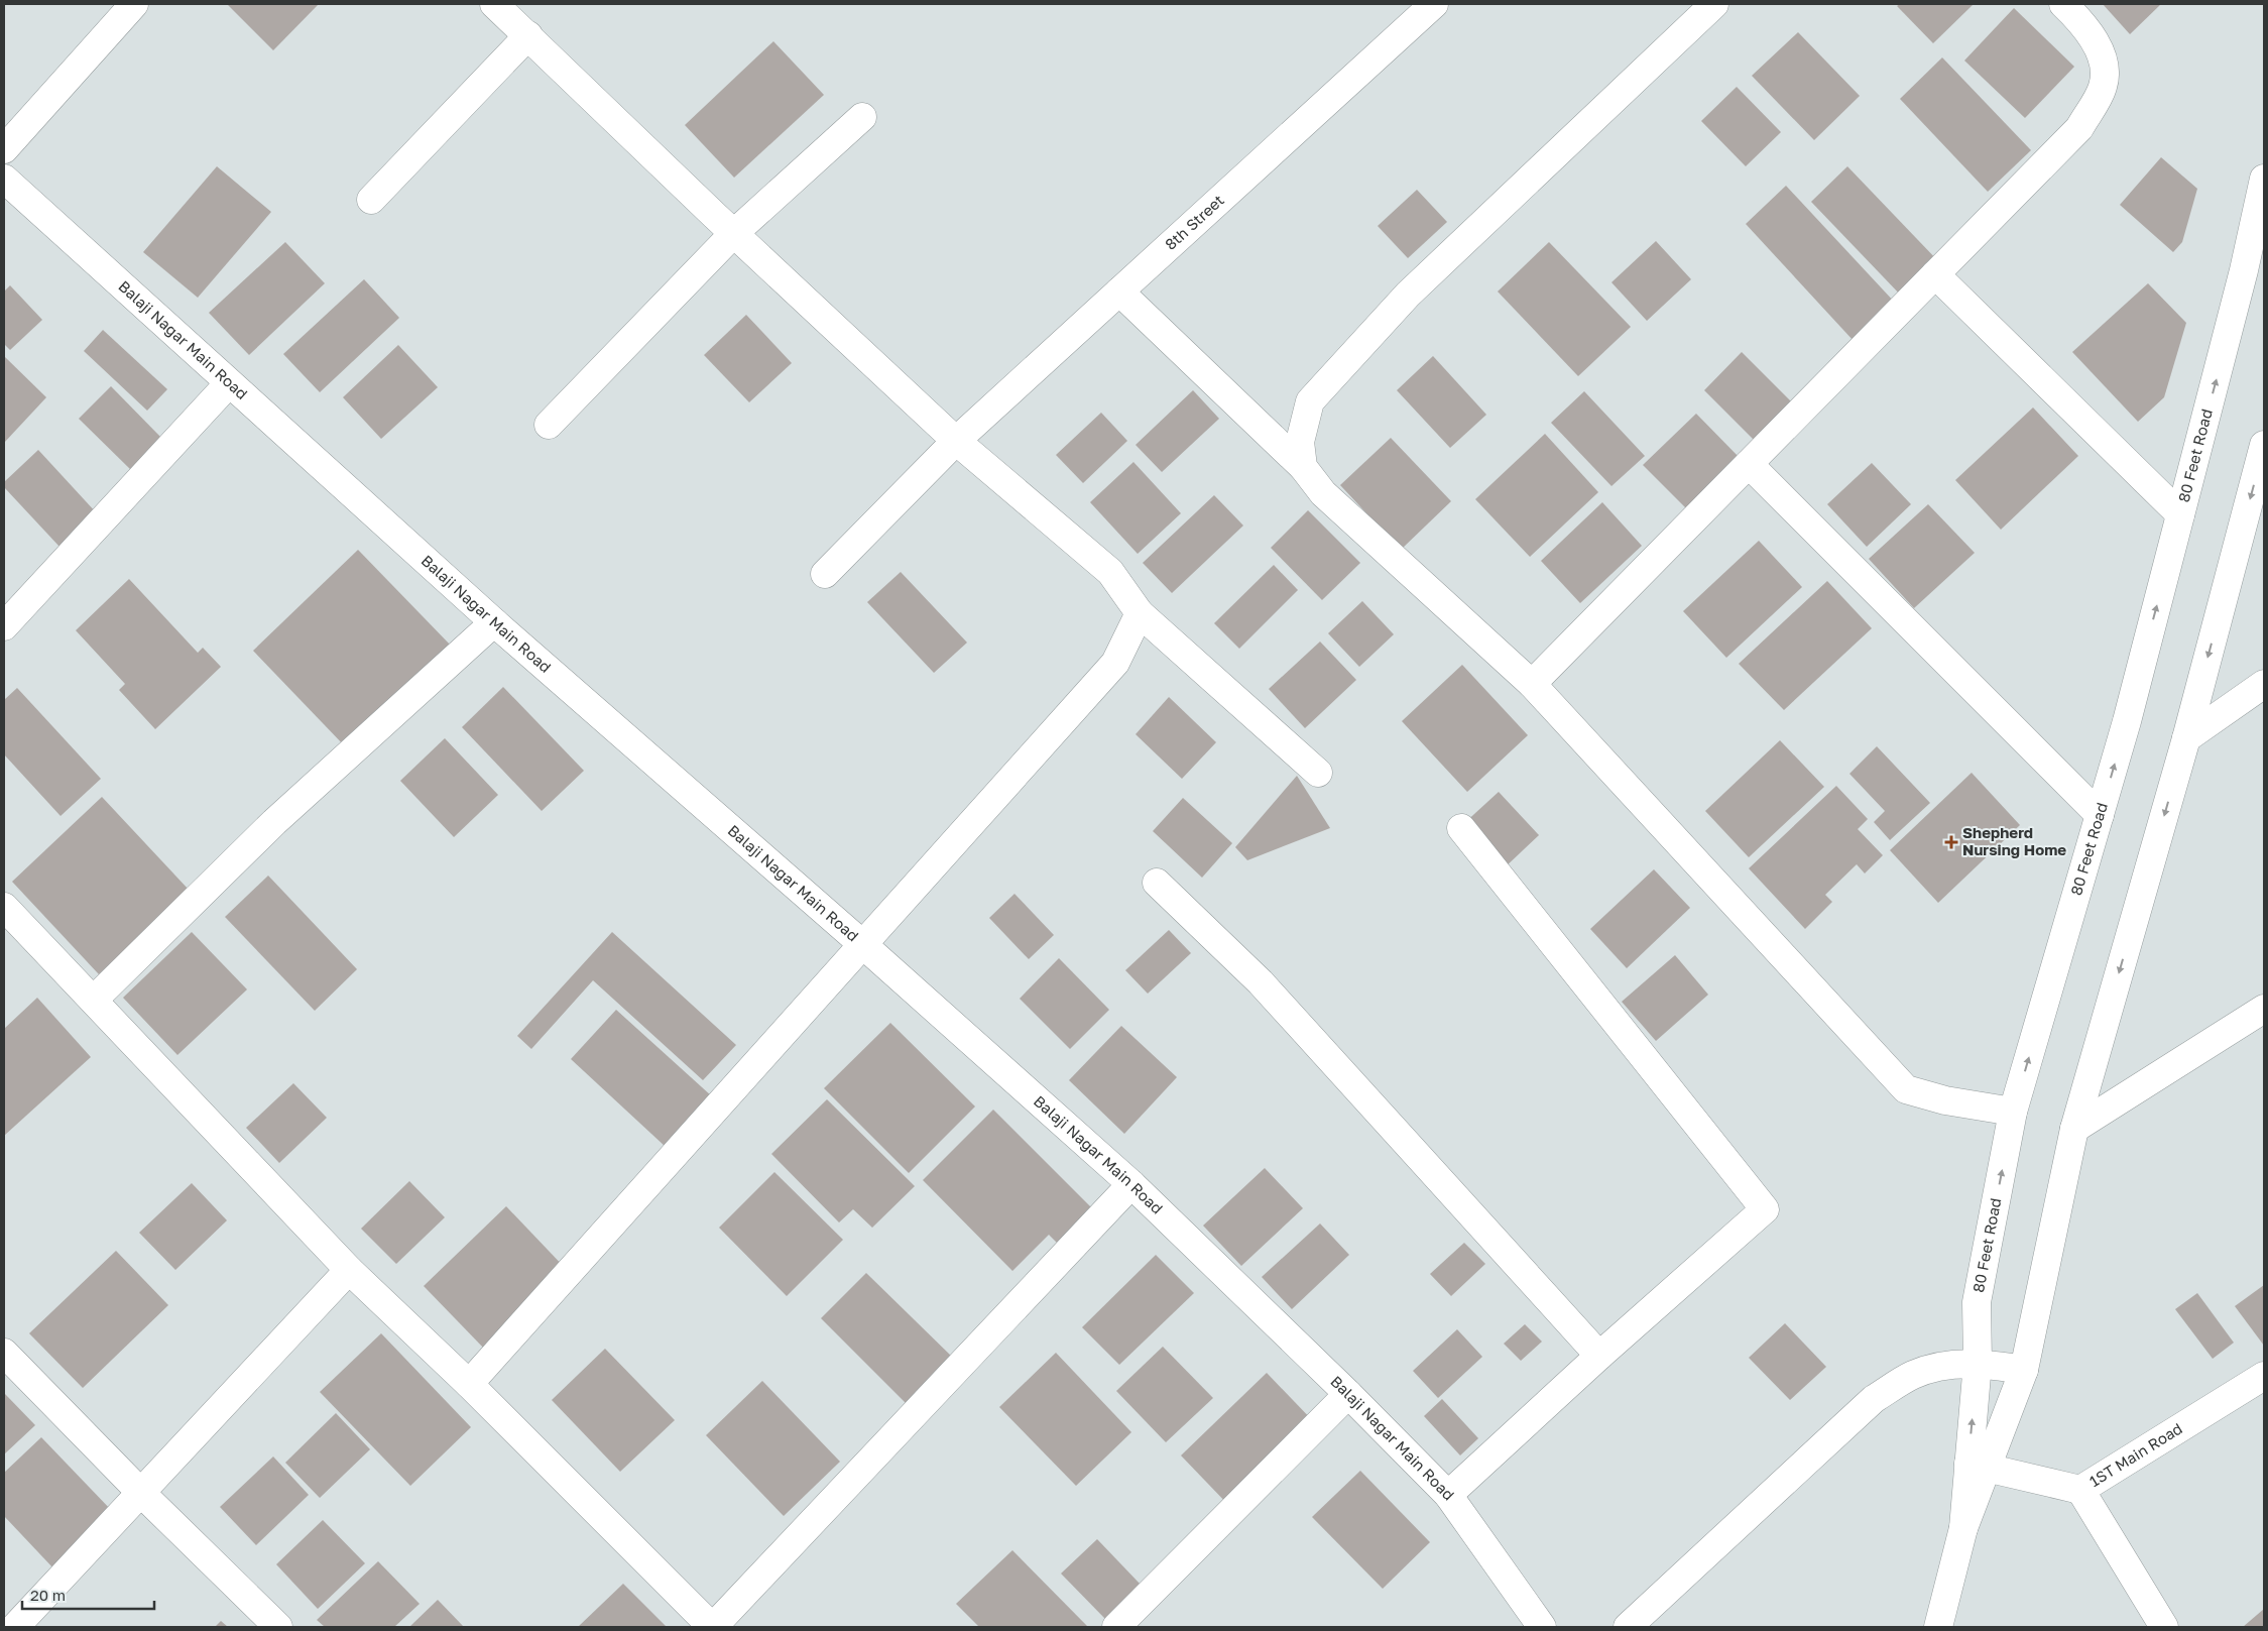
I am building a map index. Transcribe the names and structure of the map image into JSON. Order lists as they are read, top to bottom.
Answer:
{
  "streets": {
    "street": [
      "8th Street",
      "Balaji Nagar Main Road",
      "80 Feet Road",
      "1ST Main Road"
    ]
  },
  "crossings": [
    ["80 Feet Road", "1ST Main Road"]
  ],
  "places": {
    "health": ["Shepherd Nursing Home"]
  },
  "scale_bar": "20 m"
}
